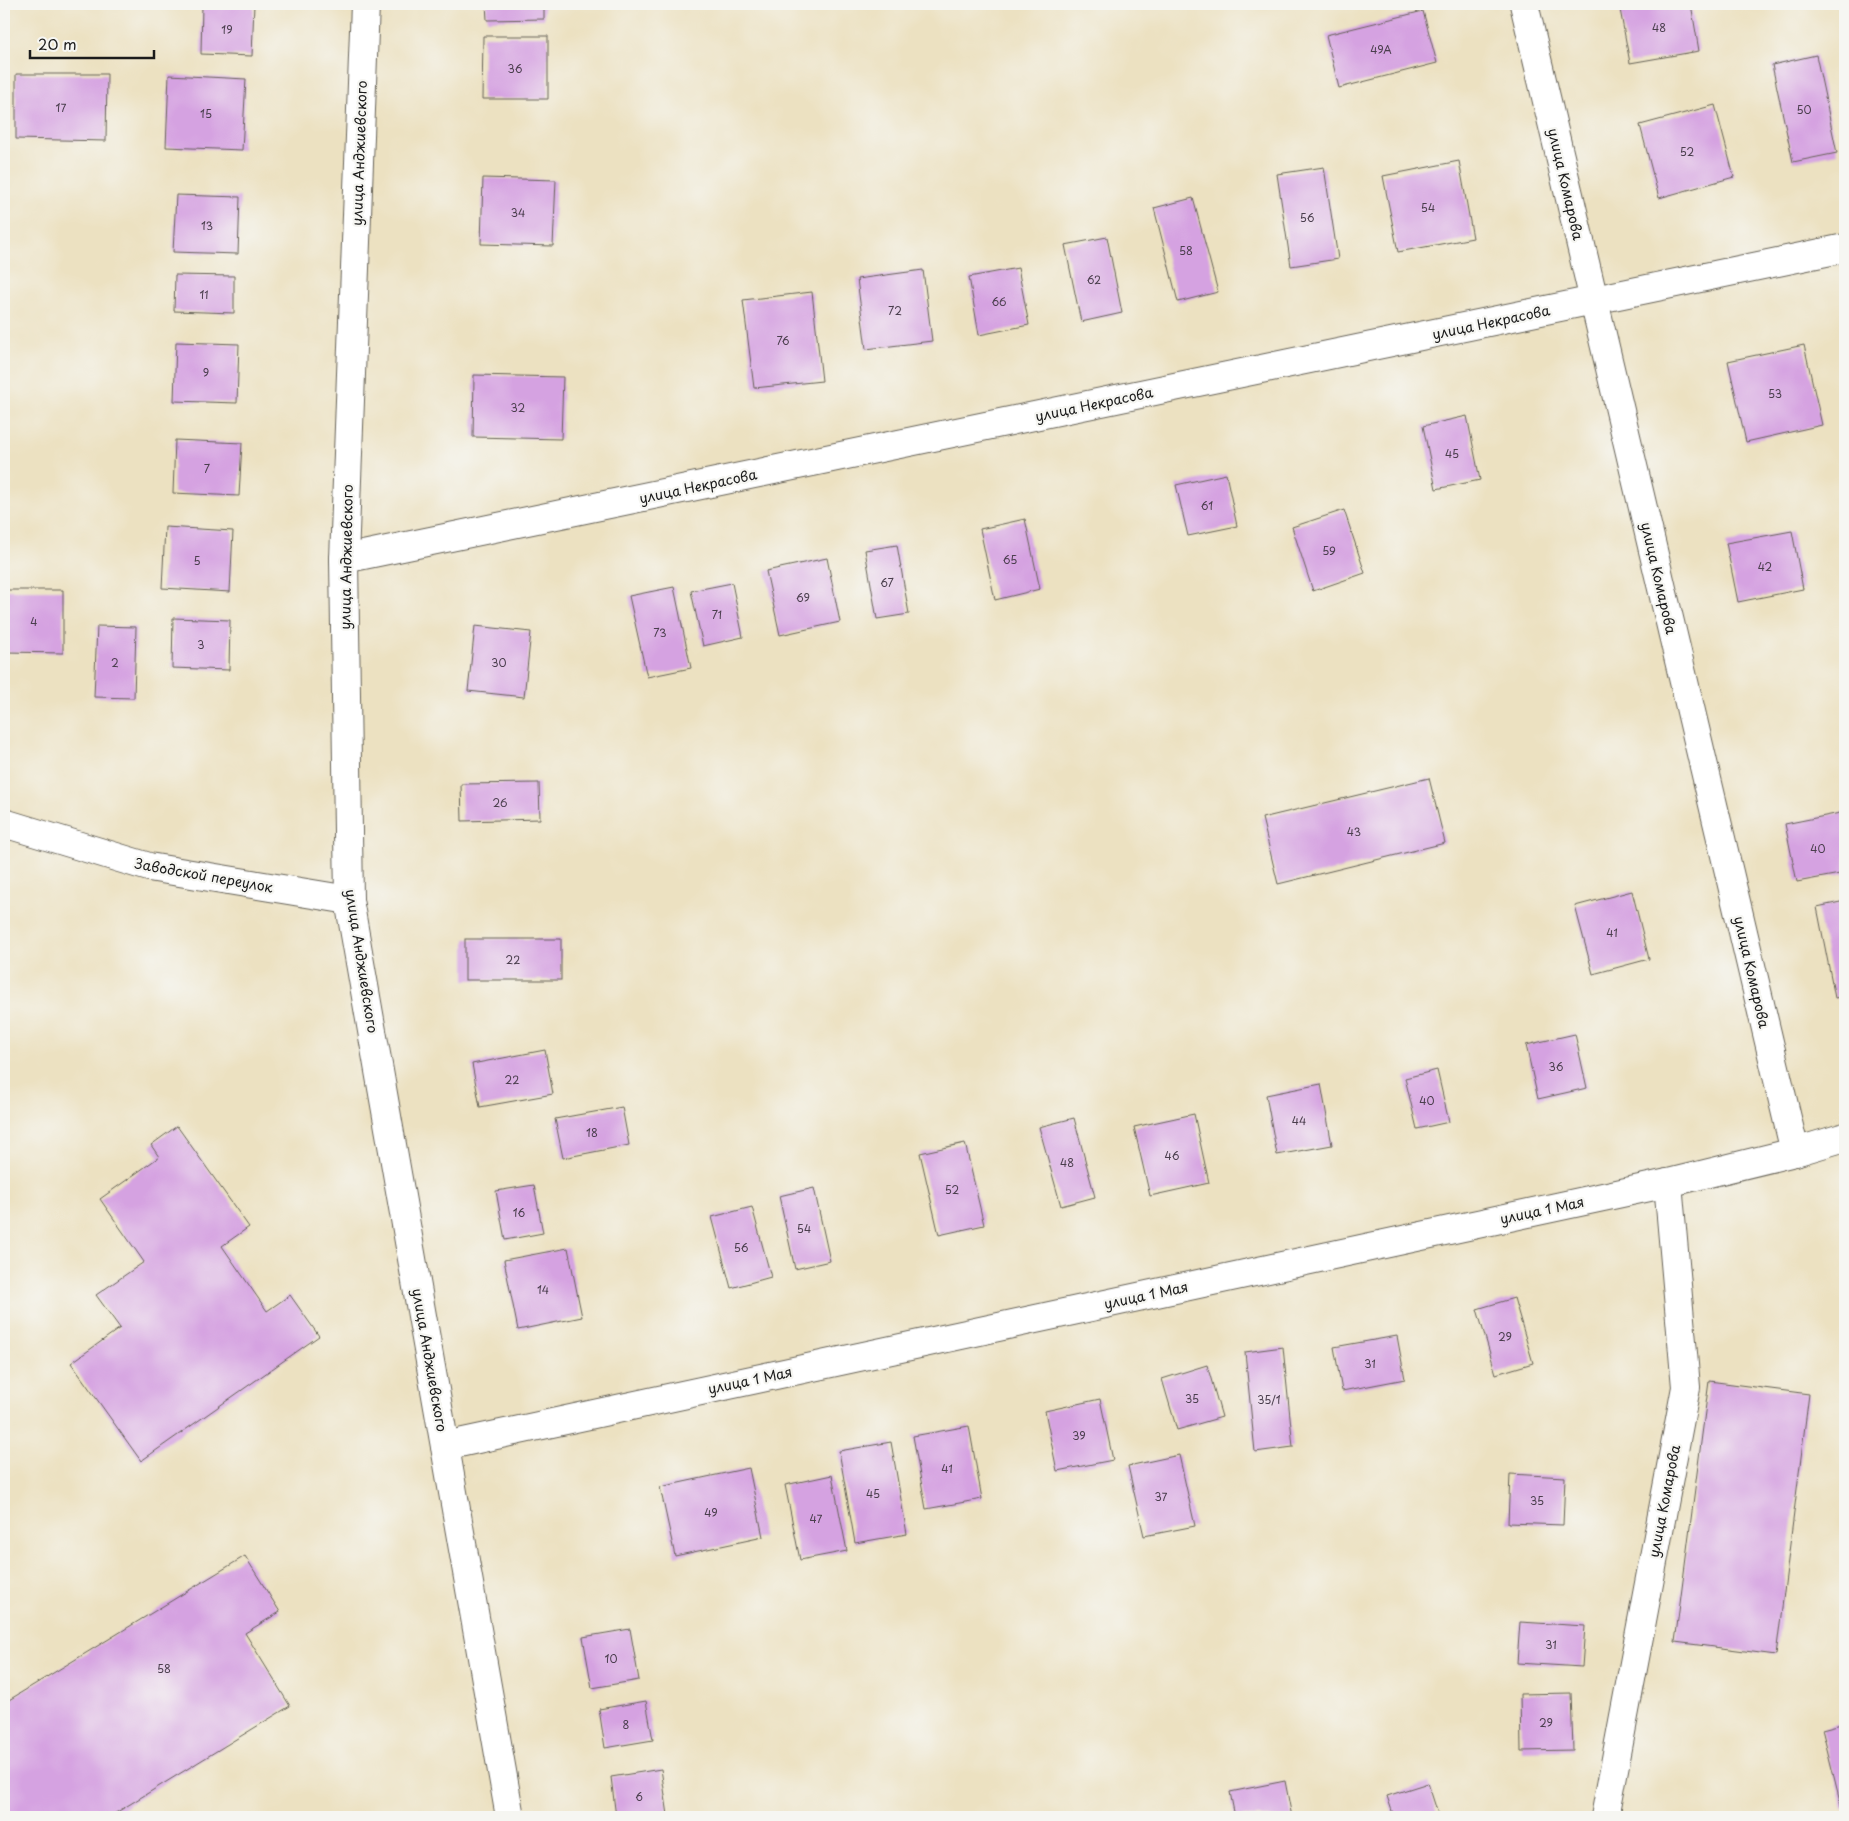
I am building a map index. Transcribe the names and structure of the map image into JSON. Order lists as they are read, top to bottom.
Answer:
{
  "streets": {
    "street": [
      "улица Анджиевского",
      "улица Комарова",
      "улица Некрасова",
      "Заводской переулок",
      "улица 1 Мая"
    ]
  },
  "crossings": [
    ["улица Анджиевского", "улица Некрасова"],
    ["улица Анджиевского", "Заводской переулок"],
    ["улица Анджиевского", "улица 1 Мая"],
    ["улица Комарова", "улица Некрасова"],
    ["улица Комарова", "улица 1 Мая"]
  ],
  "house_numbers": [
    "48",
    "19",
    "49А",
    "36",
    "17",
    "50",
    "15",
    "52",
    "54",
    "34",
    "56",
    "13",
    "58",
    "62",
    "11",
    "66",
    "72",
    "76",
    "9",
    "53",
    "32",
    "45",
    "7",
    "61",
    "59",
    "65",
    "5",
    "42",
    "67",
    "69",
    "71",
    "4",
    "73",
    "3",
    "2",
    "30",
    "26",
    "43",
    "40",
    "41",
    "22",
    "36",
    "22",
    "40",
    "44",
    "18",
    "46",
    "48",
    "52",
    "16",
    "54",
    "56",
    "14",
    "29",
    "31",
    "35",
    "35/1",
    "39",
    "41",
    "45",
    "37",
    "35",
    "49",
    "47",
    "31",
    "10",
    "58",
    "29",
    "8",
    "6"
  ],
  "scale_bar": "20 m"
}
